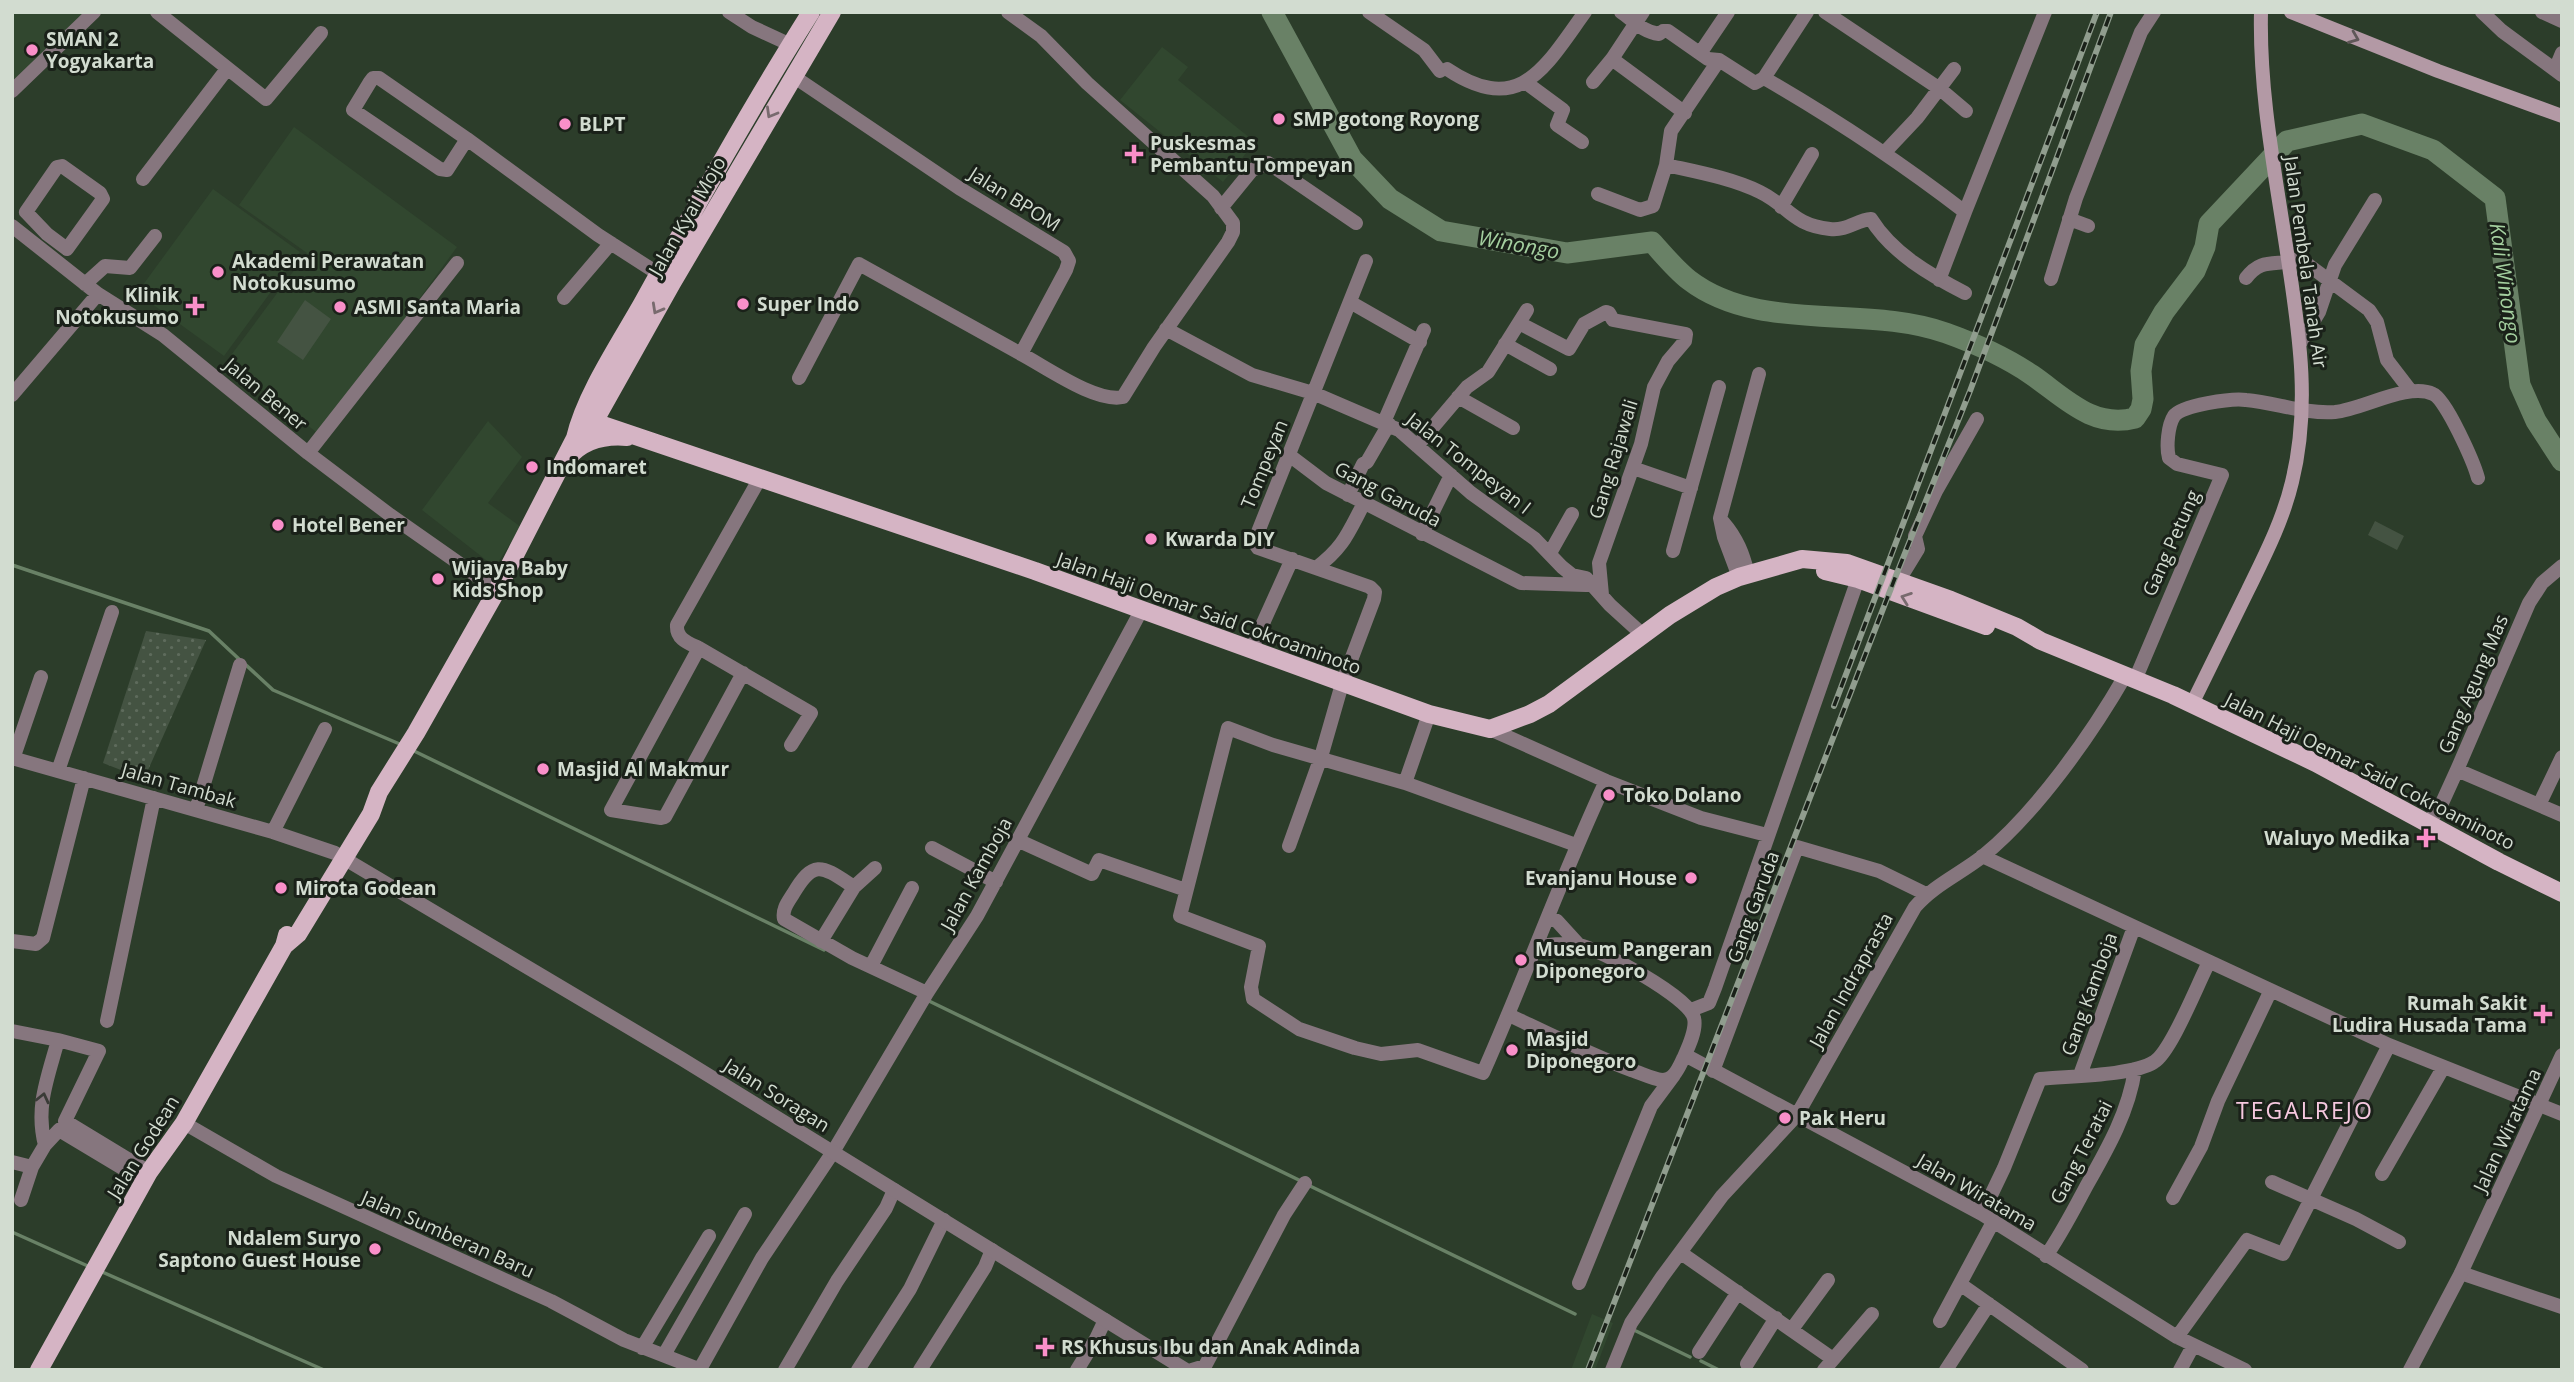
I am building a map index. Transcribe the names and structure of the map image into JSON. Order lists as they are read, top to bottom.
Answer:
{
  "streets": {
    "main road": [
      "Jalan Kyai Mojo",
      "Jalan Pembela Tanah Air",
      "Jalan Haji Oemar Said Cokroaminoto",
      "Jalan Godean"
    ],
    "street": [
      "Jalan BPOM",
      "Jalan Bener",
      "Gang Rajawali",
      "Jalan Tompeyan I",
      "Tompeyan",
      "Gang Garuda",
      "Gang Petung",
      "Gang Agung Mas",
      "Jalan Tambak",
      "Jalan Kamboja",
      "Jalan Indraprasta",
      "Gang Kamboja",
      "Jalan Soragan",
      "Jalan Wiratama",
      "Gang Teratai",
      "Jalan Sumberan Baru"
    ]
  },
  "crossings": [
    ["Jalan BPOM", "Jalan Kyai Mojo"],
    ["Jalan Kyai Mojo", "Jalan Bener"],
    ["Jalan Kyai Mojo", "Jalan Haji Oemar Said Cokroaminoto"],
    ["Jalan Kyai Mojo", "Jalan Godean"],
    ["Jalan Pembela Tanah Air", "Gang Petung"],
    ["Jalan Pembela Tanah Air", "Jalan Haji Oemar Said Cokroaminoto"],
    ["Gang Rajawali", "Jalan Tompeyan I"],
    ["Gang Rajawali", "Gang Garuda"],
    ["Jalan Tompeyan I", "Tompeyan"],
    ["Jalan Tompeyan I", "Gang Garuda"],
    ["Jalan Tompeyan I", "Jalan Haji Oemar Said Cokroaminoto"],
    ["Tompeyan", "Gang Garuda"],
    ["Gang Garuda", "Jalan Indraprasta"],
    ["Gang Garuda", "Jalan Wiratama"],
    ["Gang Petung", "Jalan Haji Oemar Said Cokroaminoto"],
    ["Gang Petung", "Jalan Indraprasta"],
    ["Jalan Haji Oemar Said Cokroaminoto", "Gang Agung Mas"],
    ["Jalan Haji Oemar Said Cokroaminoto", "Jalan Kamboja"],
    ["Jalan Haji Oemar Said Cokroaminoto", "Jalan Indraprasta"],
    ["Jalan Tambak", "Jalan Soragan"],
    ["Jalan Tambak", "Jalan Godean"],
    ["Jalan Kamboja", "Jalan Soragan"],
    ["Jalan Kamboja", "Jalan Sumberan Baru"],
    ["Jalan Indraprasta", "Jalan Wiratama"],
    ["Gang Kamboja", "Jalan Wiratama"],
    ["Gang Kamboja", "Gang Teratai"],
    ["Jalan Soragan", "Jalan Godean"],
    ["Jalan Wiratama", "Gang Teratai"],
    ["Jalan Godean", "Jalan Sumberan Baru"]
  ],
  "districts": ["TEGALREJO"],
  "water": ["Winongo", "Kali Winongo"],
  "places": {
    "other": [
      "SMAN 2 Yogyakarta",
      "SMP gotong Royong",
      "BLPT",
      "Akademi Perawatan Notokusumo",
      "Super Indo",
      "ASMI Santa Maria",
      "Indomaret",
      "Hotel Bener",
      "Kwarda DIY",
      "Wijaya Baby Kids Shop",
      "Masjid Al Makmur",
      "Toko Dolano",
      "Evanjanu House",
      "Mirota Godean",
      "Museum Pangeran Diponegoro",
      "Masjid Diponegoro",
      "Pak Heru",
      "Ndalem Suryo Saptono Guest House"
    ],
    "health": [
      "Puskesmas Pembantu Tompeyan",
      "Klinik Notokusumo",
      "Waluyo Medika",
      "Rumah Sakit Ludira Husada Tama",
      "RS Khusus Ibu dan Anak Adinda"
    ]
  }
}
